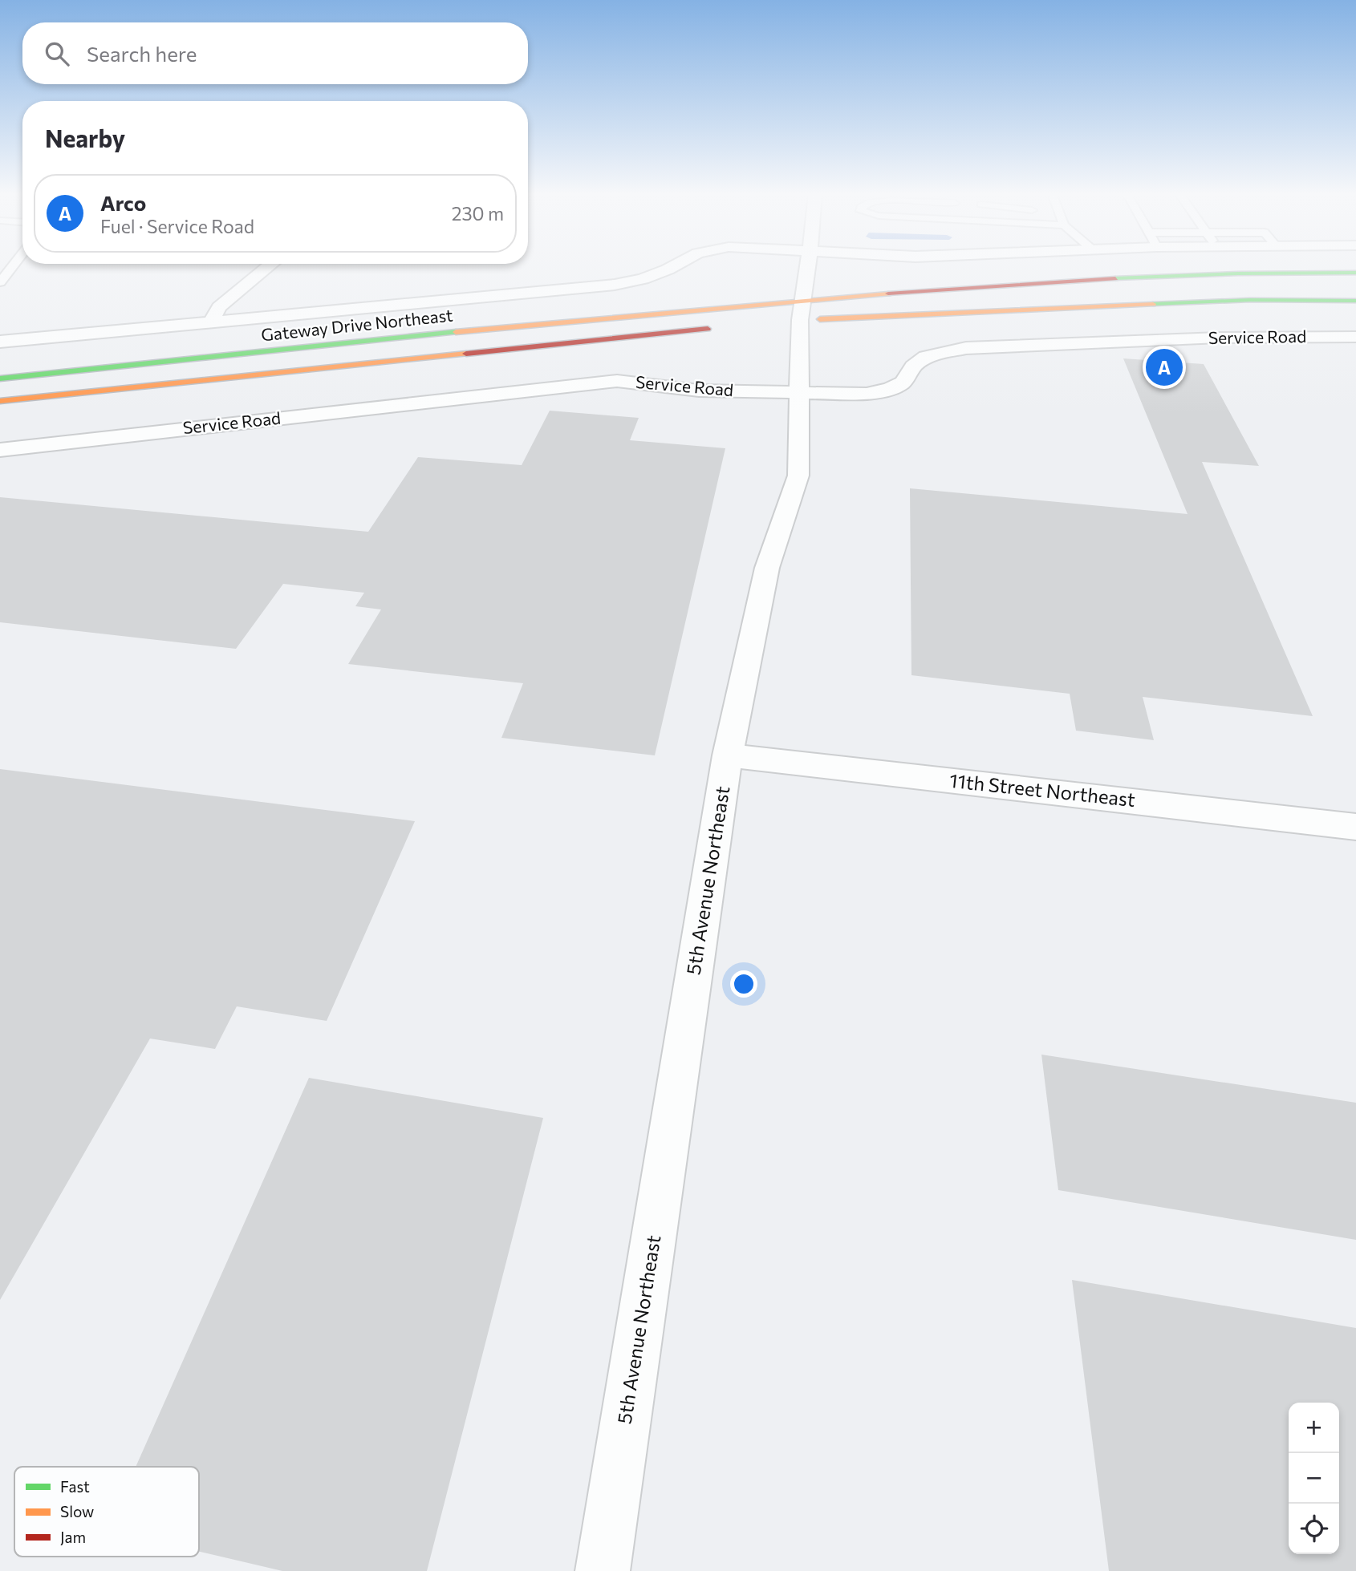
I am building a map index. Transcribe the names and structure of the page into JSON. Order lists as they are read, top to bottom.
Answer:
{
  "streets": {
    "highway": ["Gateway Drive Northeast"],
    "street": ["Service Road", "11th Street Northeast", "5th Avenue Northeast"]
  },
  "crossings": [
    ["Gateway Drive Northeast", "5th Avenue Northeast"],
    ["Service Road", "5th Avenue Northeast"],
    ["11th Street Northeast", "5th Avenue Northeast"]
  ],
  "legend": ["Fast", "Slow", "Jam"],
  "page": {
    "search": "Search here",
    "heading": "Nearby",
    "list": [
      {
        "mark": "A",
        "name": "Arco",
        "note": "Fuel · Service Road",
        "value": "230 m"
      }
    ],
    "pins": "A",
    "map_buttons": ["+", "−"]
  }
}
